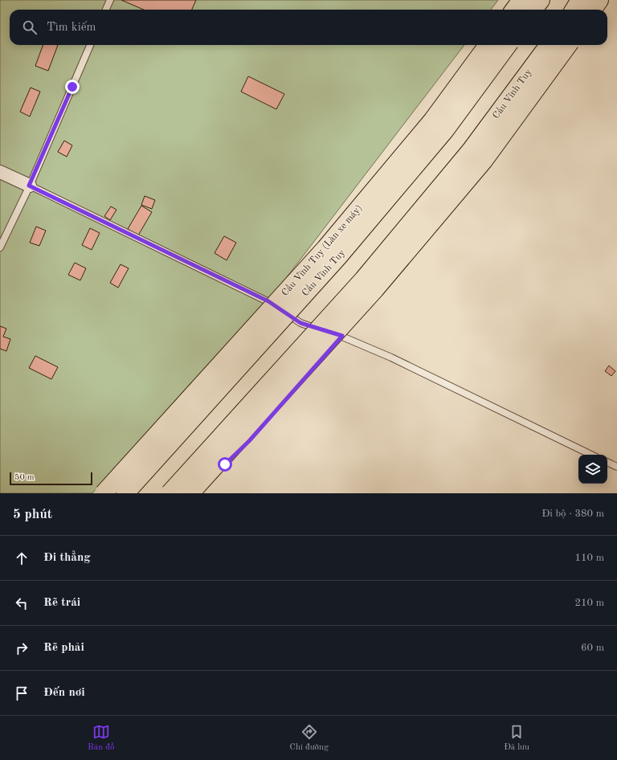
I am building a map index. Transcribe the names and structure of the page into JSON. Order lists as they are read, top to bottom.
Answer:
{
  "streets": {
    "highway": ["Cầu Vĩnh Tuy", "Cầu Vĩnh Tuy (Làn xe máy)"]
  },
  "scale_bar": "50 m",
  "page": {
    "search": "Tìm kiếm",
    "scale": "50 m",
    "heading": ["5 phút", "Đi bộ · 380 m"],
    "list": [
      ["Đi thẳng", "110 m"],
      ["Rẽ trái", "210 m"],
      ["Rẽ phải", "60 m"],
      "Đến nơi"
    ],
    "nav": ["Bản đồ", "Chỉ đường", "Đã lưu"]
  }
}
